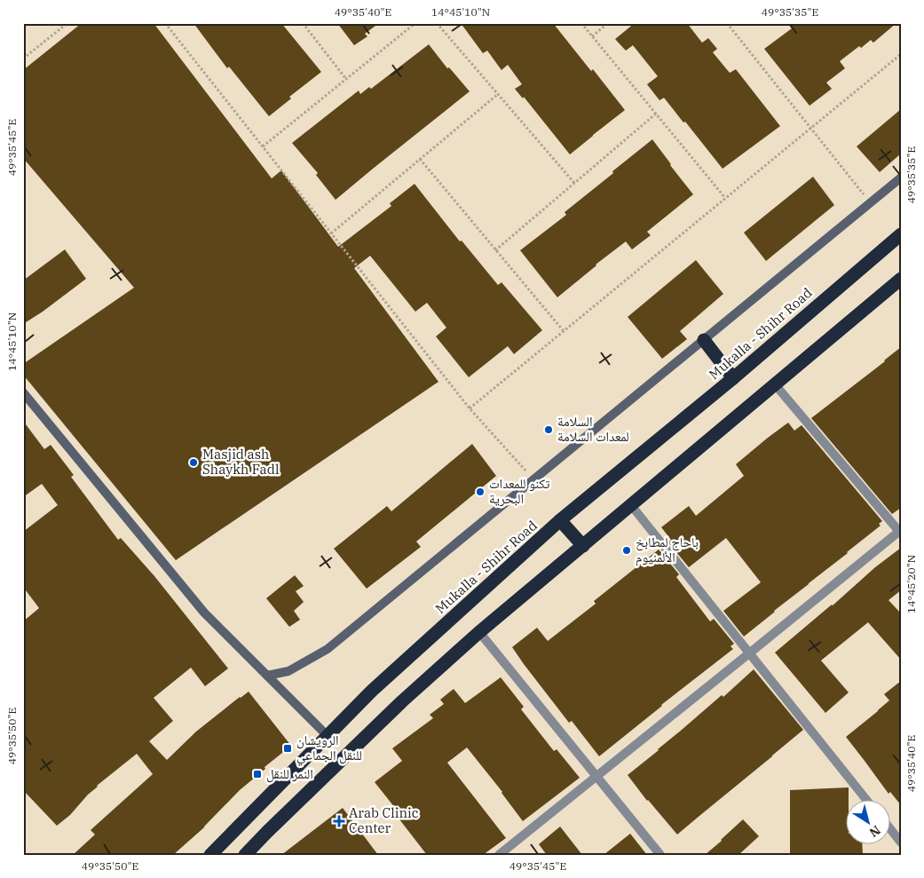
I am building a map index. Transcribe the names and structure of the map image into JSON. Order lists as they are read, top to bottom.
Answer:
{
  "streets": {
    "highway": ["Mukalla - Shihr Road"]
  },
  "places": {
    "other": [
      "السلامة لمعدات السلامة",
      "Masjid ash Shaykh Fadl",
      "تكنو للمعدات البحرية",
      "باحاج لمطابخ الألمنيوم"
    ],
    "transit": ["الرويشان للنقل الجماعي", "النمر للنقل"],
    "health": ["Arab Clinic Center"]
  },
  "north": "bottom right",
  "coordinates": [
    "49°35'40\"E",
    "14°45'10\"N",
    "49°35'35\"E",
    "49°35'45\"E",
    "14°45'20\"N",
    "49°35'50\"E"
  ]
}
